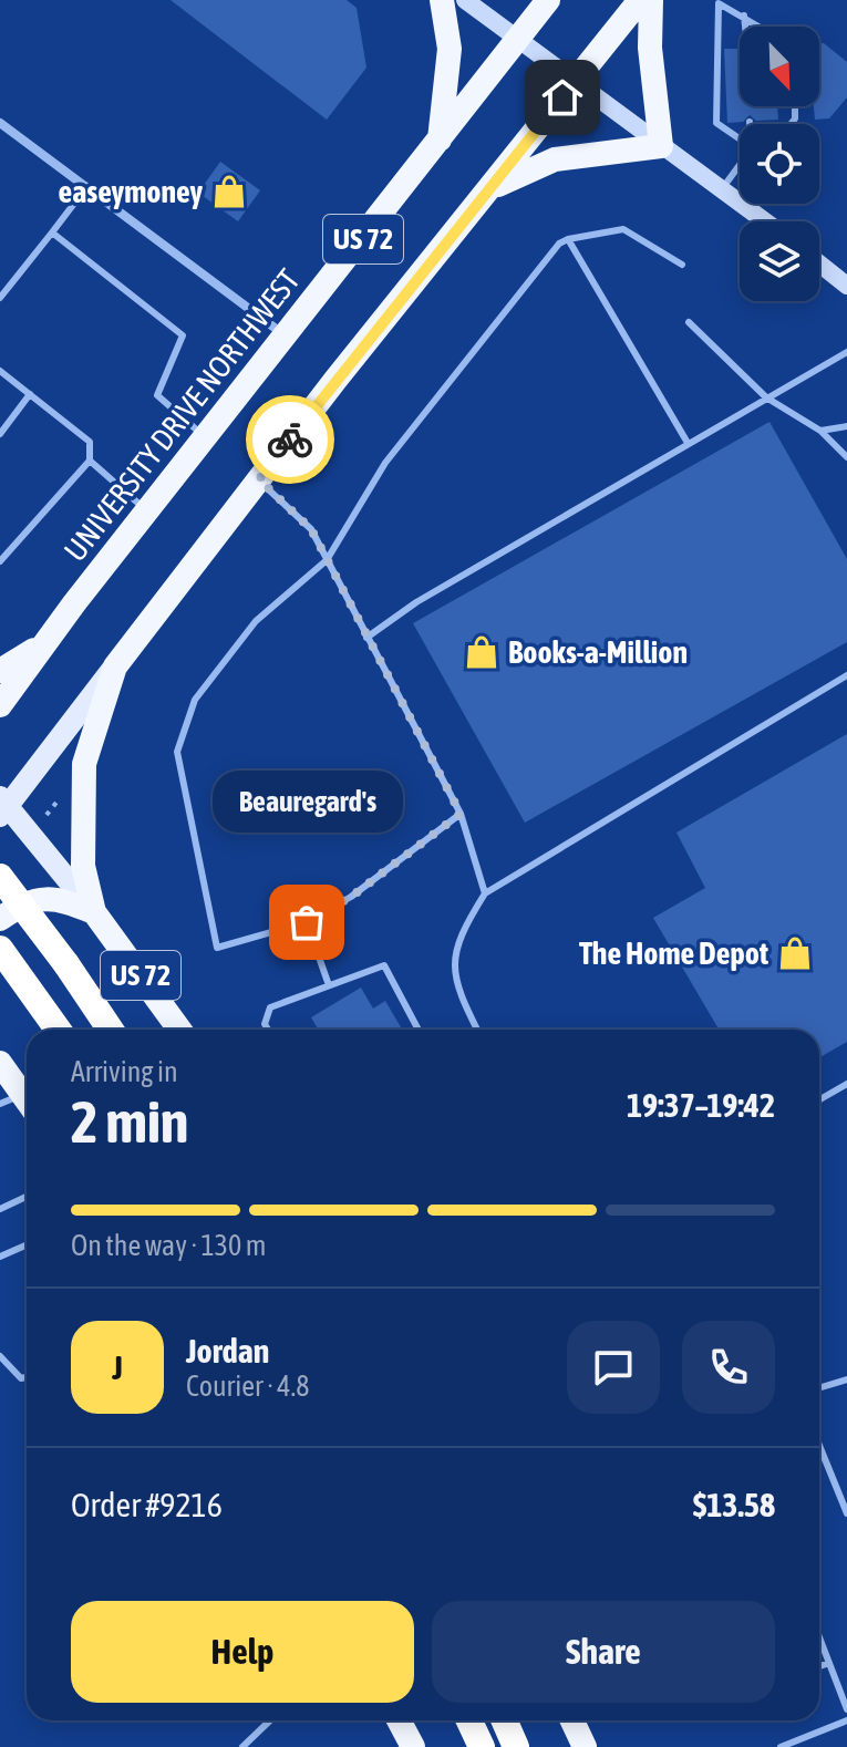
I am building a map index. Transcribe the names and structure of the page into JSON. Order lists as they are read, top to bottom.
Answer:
{
  "streets": {
    "highway": ["US 72", "UNIVERSITY DRIVE NORTHWEST"]
  },
  "places": {
    "shop": ["easeymoney", "Books-a-Million", "The Home Depot"],
    "other": ["Beauregard's"]
  },
  "north": "bottom right",
  "page": {
    "bubble": "Beauregard's",
    "heading": ["2 min", "Arriving in", "19:37–19:42"],
    "panel": [
      "Jordan",
      "Courier · 4.8",
      "Order #9216",
      "$13.58"
    ],
    "bar": "On the way · 130 m",
    "round": "J",
    "buttons": ["Help", "Share"]
  }
}
